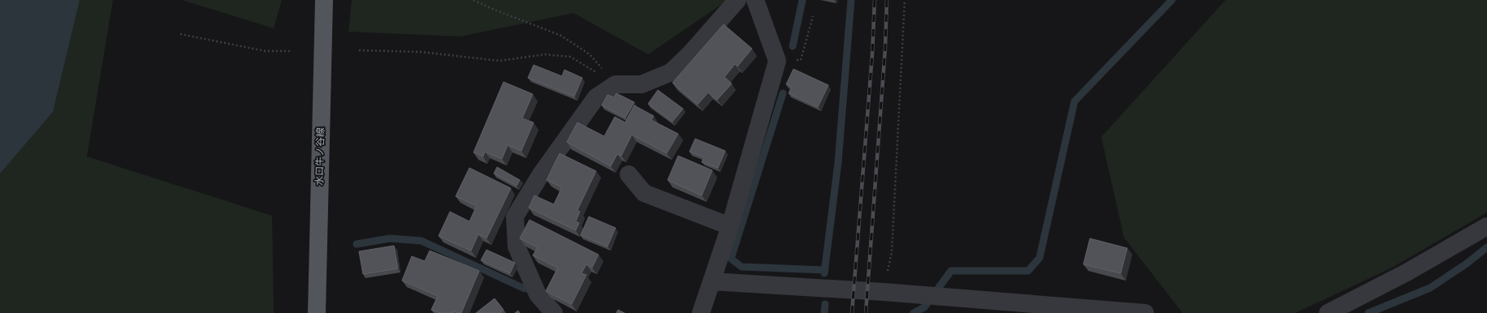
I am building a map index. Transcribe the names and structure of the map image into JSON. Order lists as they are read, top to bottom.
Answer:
{
  "streets": {
    "main road": ["水口牛ノ谷線"]
  }
}
